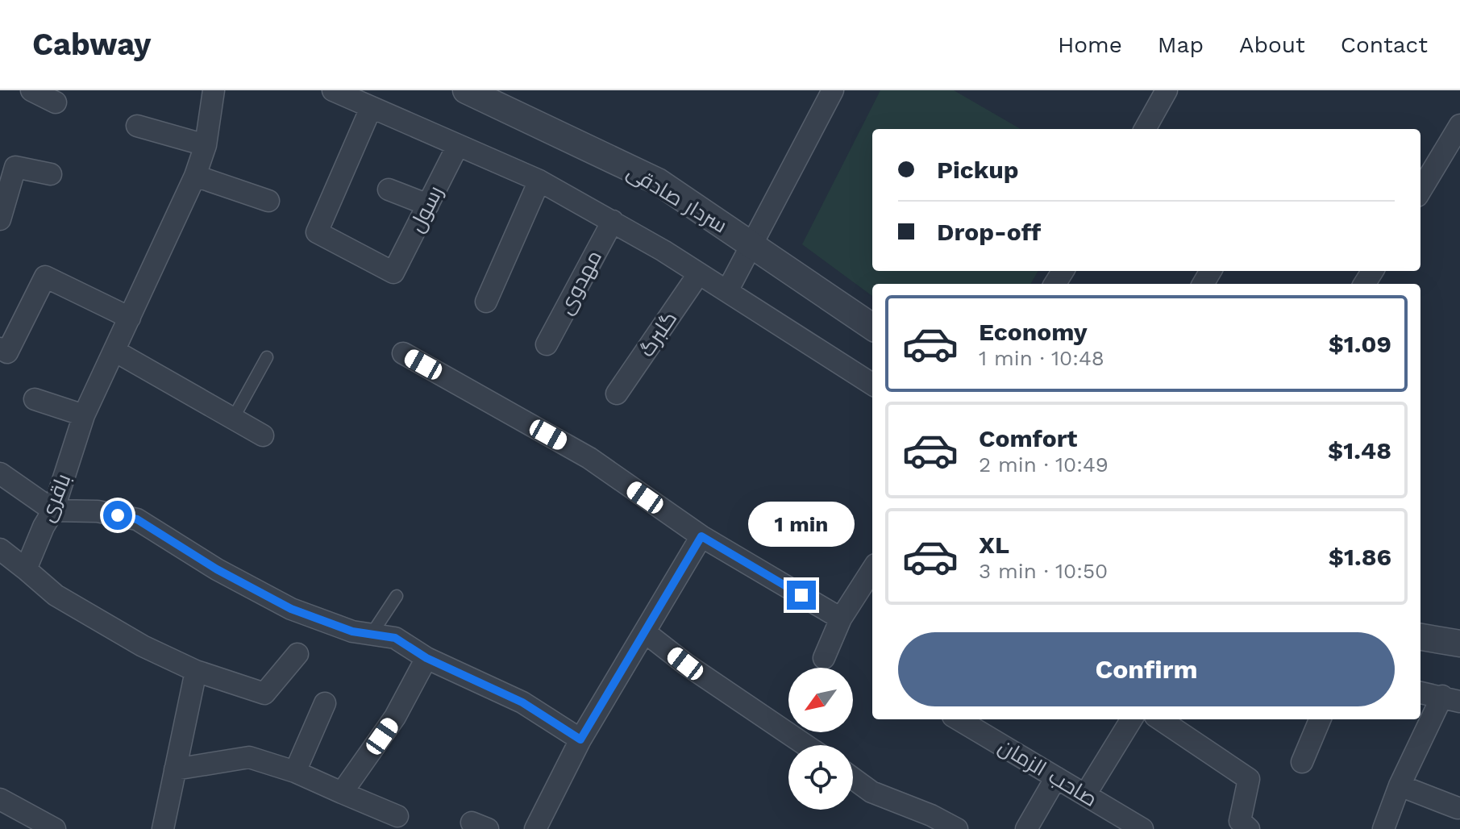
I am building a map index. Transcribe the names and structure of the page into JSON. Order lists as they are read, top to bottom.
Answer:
{
  "streets": {
    "street": [
      "سردار صادقی",
      "رسول",
      "مهدوی",
      "گلبرگ",
      "باقری",
      "صاحب الزمان"
    ]
  },
  "north": "bottom left",
  "page": {
    "header": "Cabway",
    "nav": [
      "Home",
      "Map",
      "About",
      "Contact"
    ],
    "banner": ["Pickup", "Drop-off"],
    "list": [
      {
        "name": "Economy",
        "note": "1 min · 10:48",
        "value": "$1.09"
      },
      {
        "name": "Comfort",
        "note": "2 min · 10:49",
        "value": "$1.48"
      },
      {
        "name": "XL",
        "note": "3 min · 10:50",
        "value": "$1.86"
      }
    ],
    "bubble": "1 min",
    "buttons": "Confirm"
  }
}
